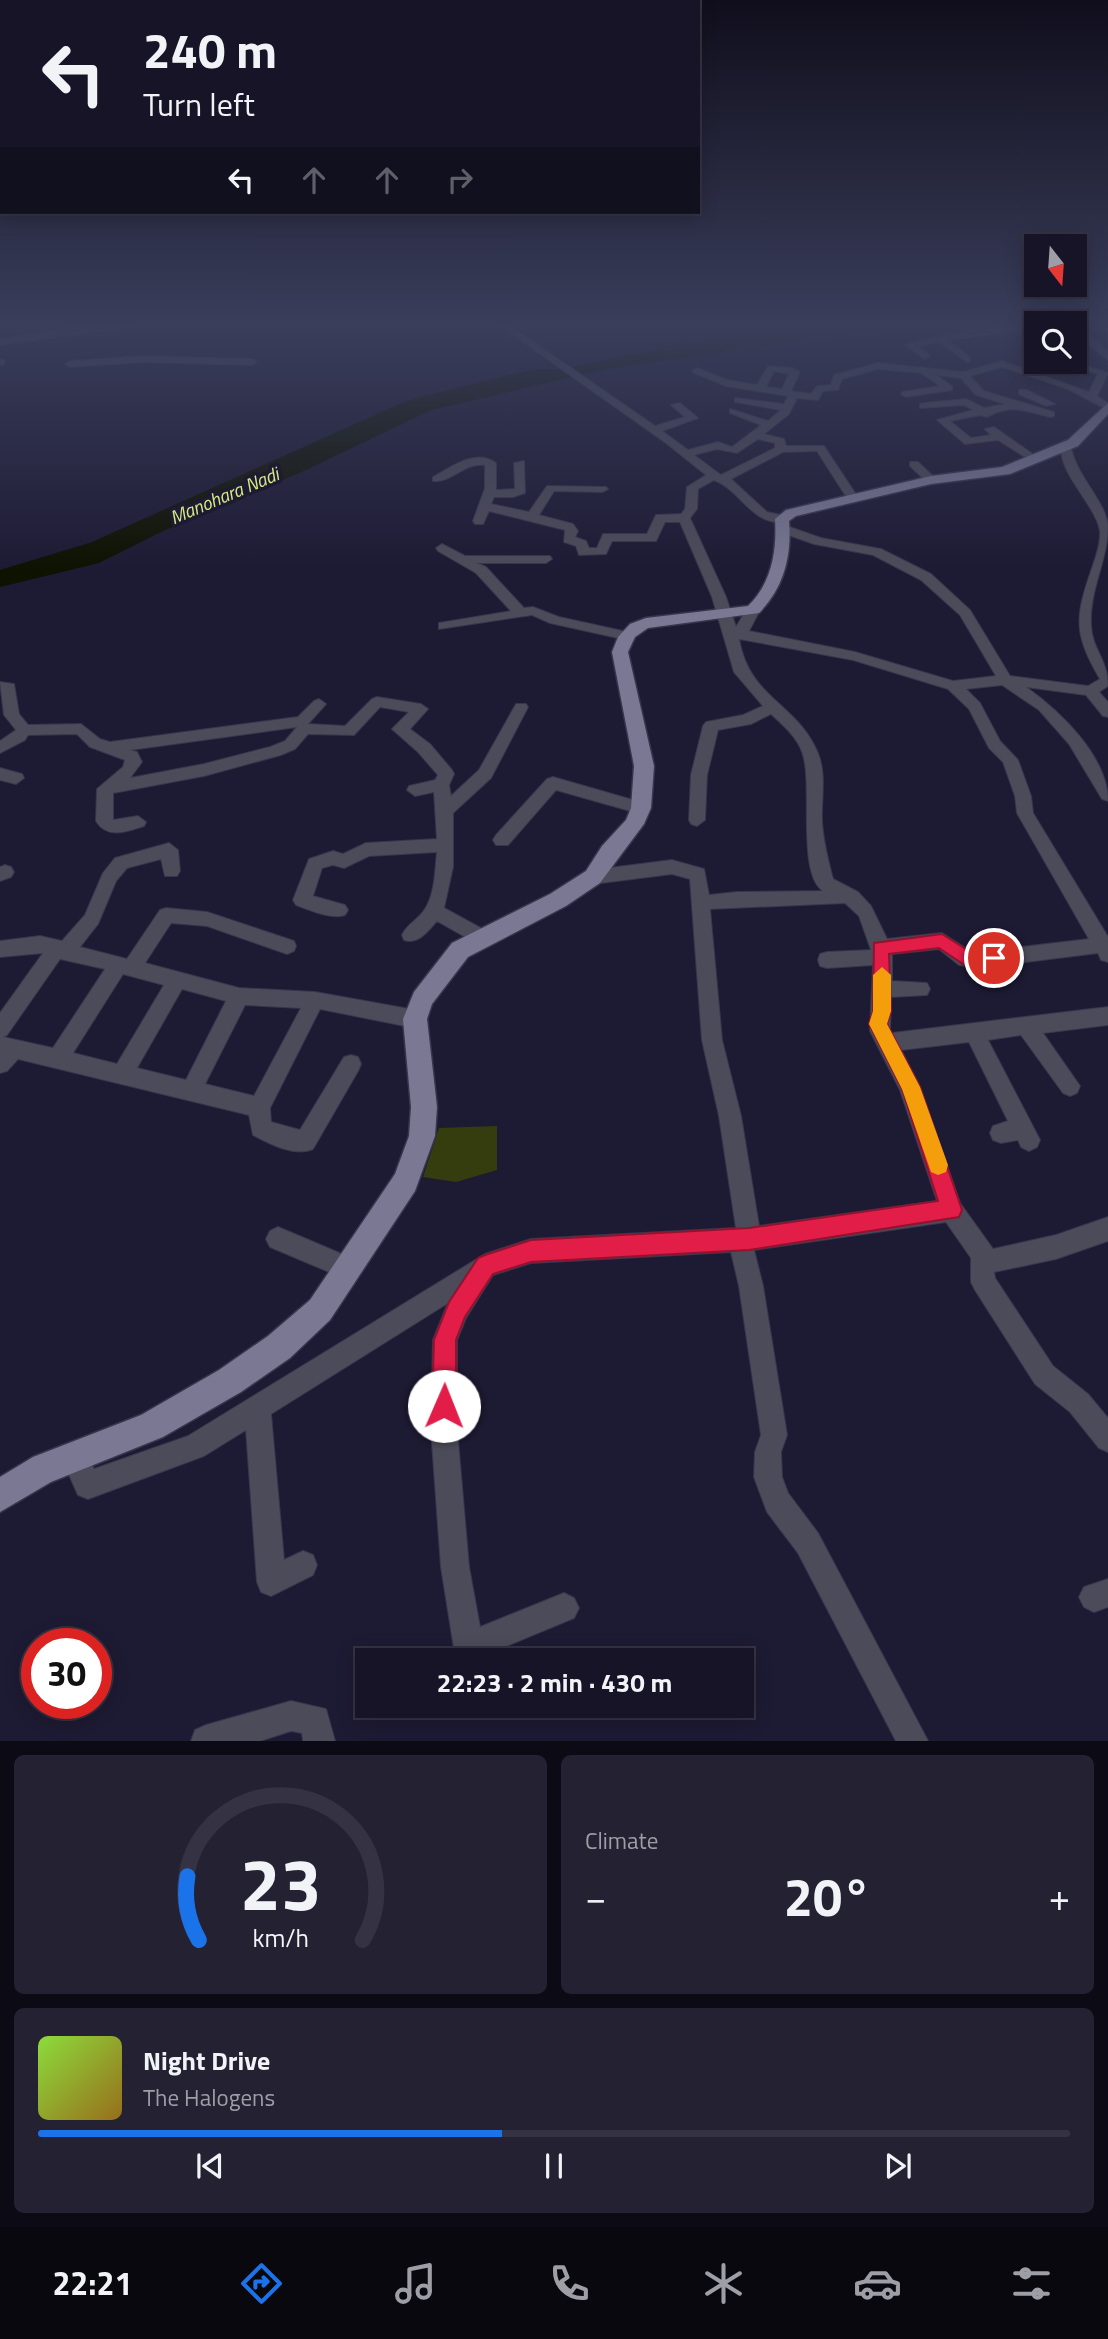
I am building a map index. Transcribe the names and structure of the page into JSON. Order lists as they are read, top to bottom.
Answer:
{
  "water": ["Manohara Nadi"],
  "north": "bottom",
  "page": {
    "turn": ["240 m", "Turn left"],
    "limit": "30",
    "trip": "22:23 · 2 min · 430 m",
    "tile": "Climate",
    "heat": ["−", "20°", "+"],
    "song": ["Night Drive", "The Halogens"],
    "tabs": "22:21",
    "gauge": ["23", "km/h"]
  }
}
